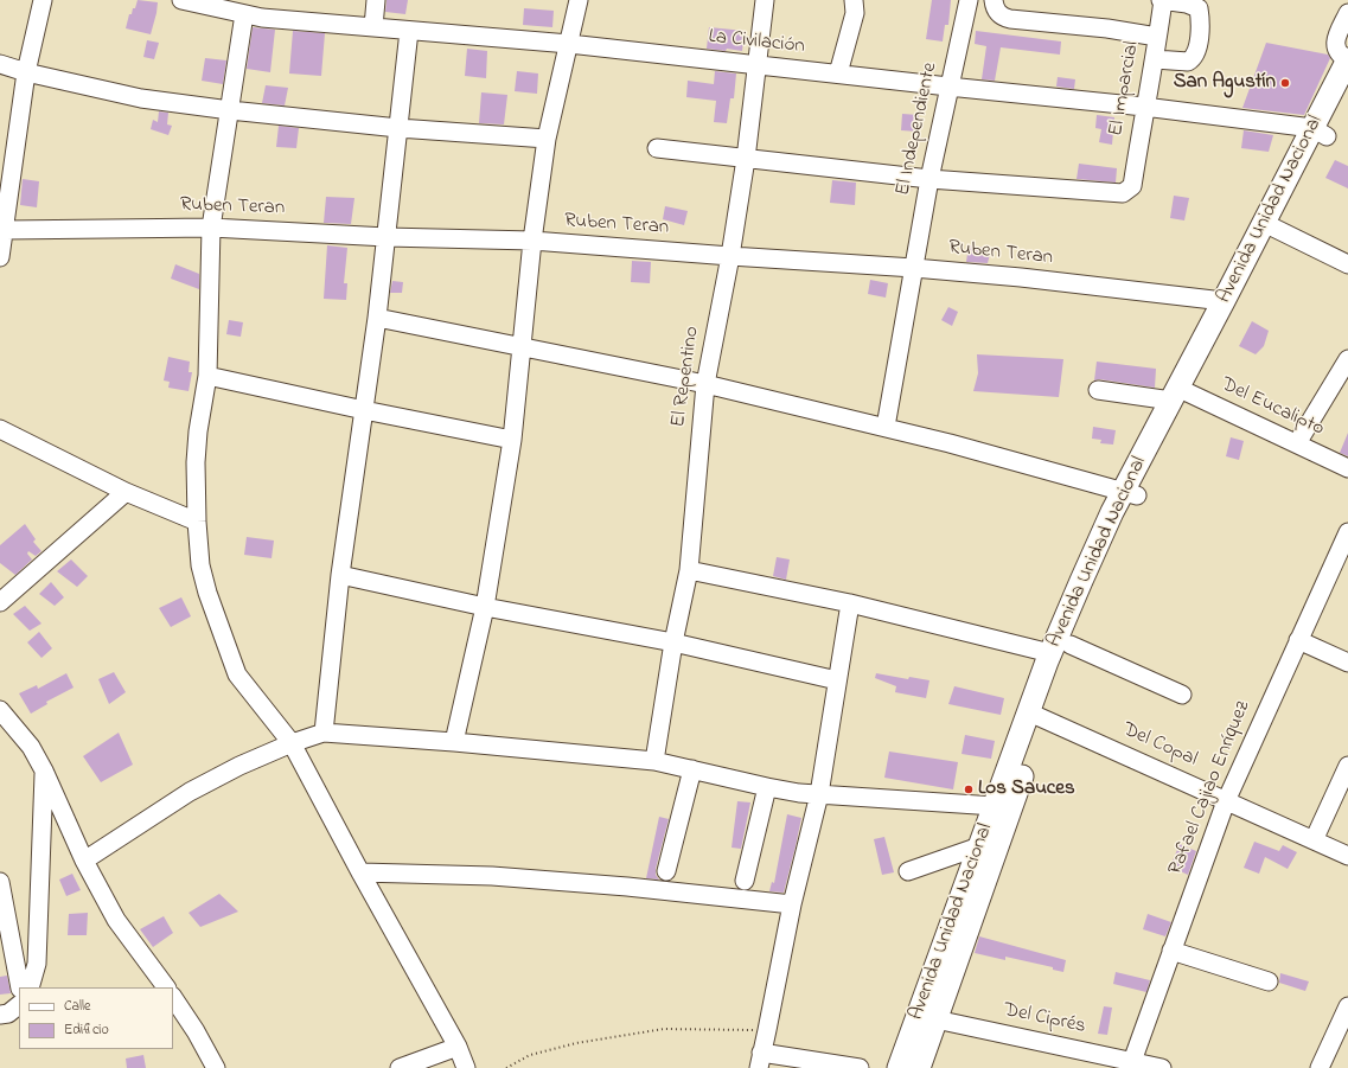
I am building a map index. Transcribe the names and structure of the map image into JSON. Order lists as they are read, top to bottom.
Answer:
{
  "streets": {
    "main road": ["Avenida Unidad Nacional"],
    "street": [
      "La Civilación",
      "El Imparcial",
      "El Independiente",
      "Ruben Teran",
      "El Repentino",
      "Del Eucalipto",
      "Del Copal",
      "Rafael Cajiao Enríquez",
      "Del Ciprés"
    ]
  },
  "crossings": [
    ["La Civilación", "El Imparcial"],
    ["La Civilación", "El Independiente"],
    ["La Civilación", "Avenida Unidad Nacional"],
    ["La Civilación", "El Repentino"],
    ["El Imparcial", "El Independiente"],
    ["El Independiente", "Ruben Teran"],
    ["Ruben Teran", "Avenida Unidad Nacional"],
    ["Ruben Teran", "El Repentino"],
    ["Avenida Unidad Nacional", "Del Eucalipto"],
    ["Avenida Unidad Nacional", "Del Copal"],
    ["Avenida Unidad Nacional", "Del Ciprés"],
    ["Del Copal", "Rafael Cajiao Enríquez"],
    ["Rafael Cajiao Enríquez", "Del Ciprés"]
  ],
  "places": ["San Agustín", "Los Sauces"],
  "legend": ["Calle", "Edificio"]
}
